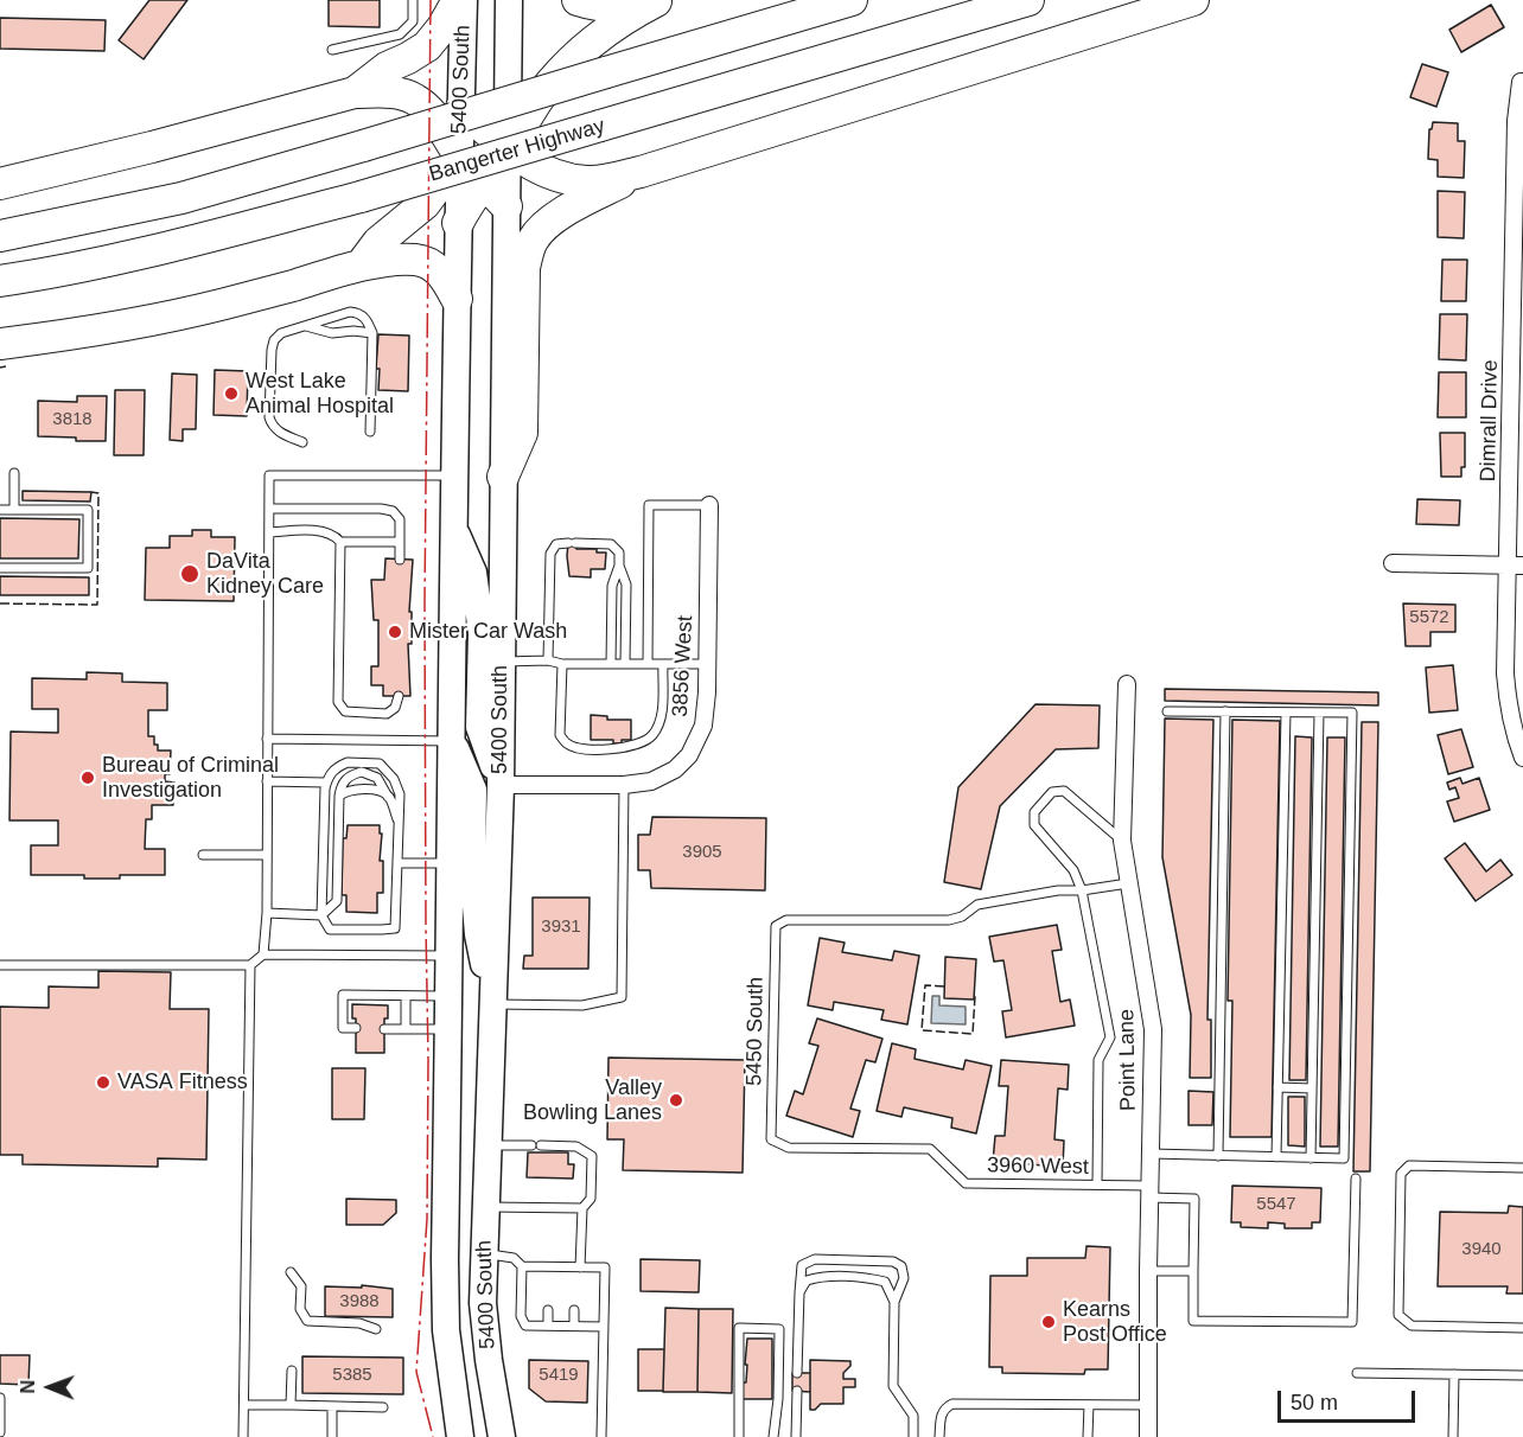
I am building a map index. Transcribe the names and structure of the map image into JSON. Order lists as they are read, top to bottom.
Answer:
{
  "streets": {
    "highway": ["Bangerter Highway"],
    "main road": ["5400 South"],
    "street": ["Dimrall Drive", "3856 West", "Point Lane"],
    "lane": ["5450 South", "3960 West"]
  },
  "crossings": [
    ["5400 South", "3856 West"],
    ["5450 South", "3960 West"],
    ["Point Lane", "3960 West"]
  ],
  "places": [
    "West Lake Animal Hospital",
    "DaVita Kidney Care",
    "Mister Car Wash",
    "Bureau of Criminal Investigation",
    "VASA Fitness",
    "Valley Bowling Lanes",
    "Kearns Post Office"
  ],
  "house_numbers": [
    "3818",
    "5572",
    "3905",
    "3931",
    "5547",
    "3940",
    "3988",
    "5385",
    "5419"
  ],
  "scale_bar": "50 m",
  "north": "left"
}
